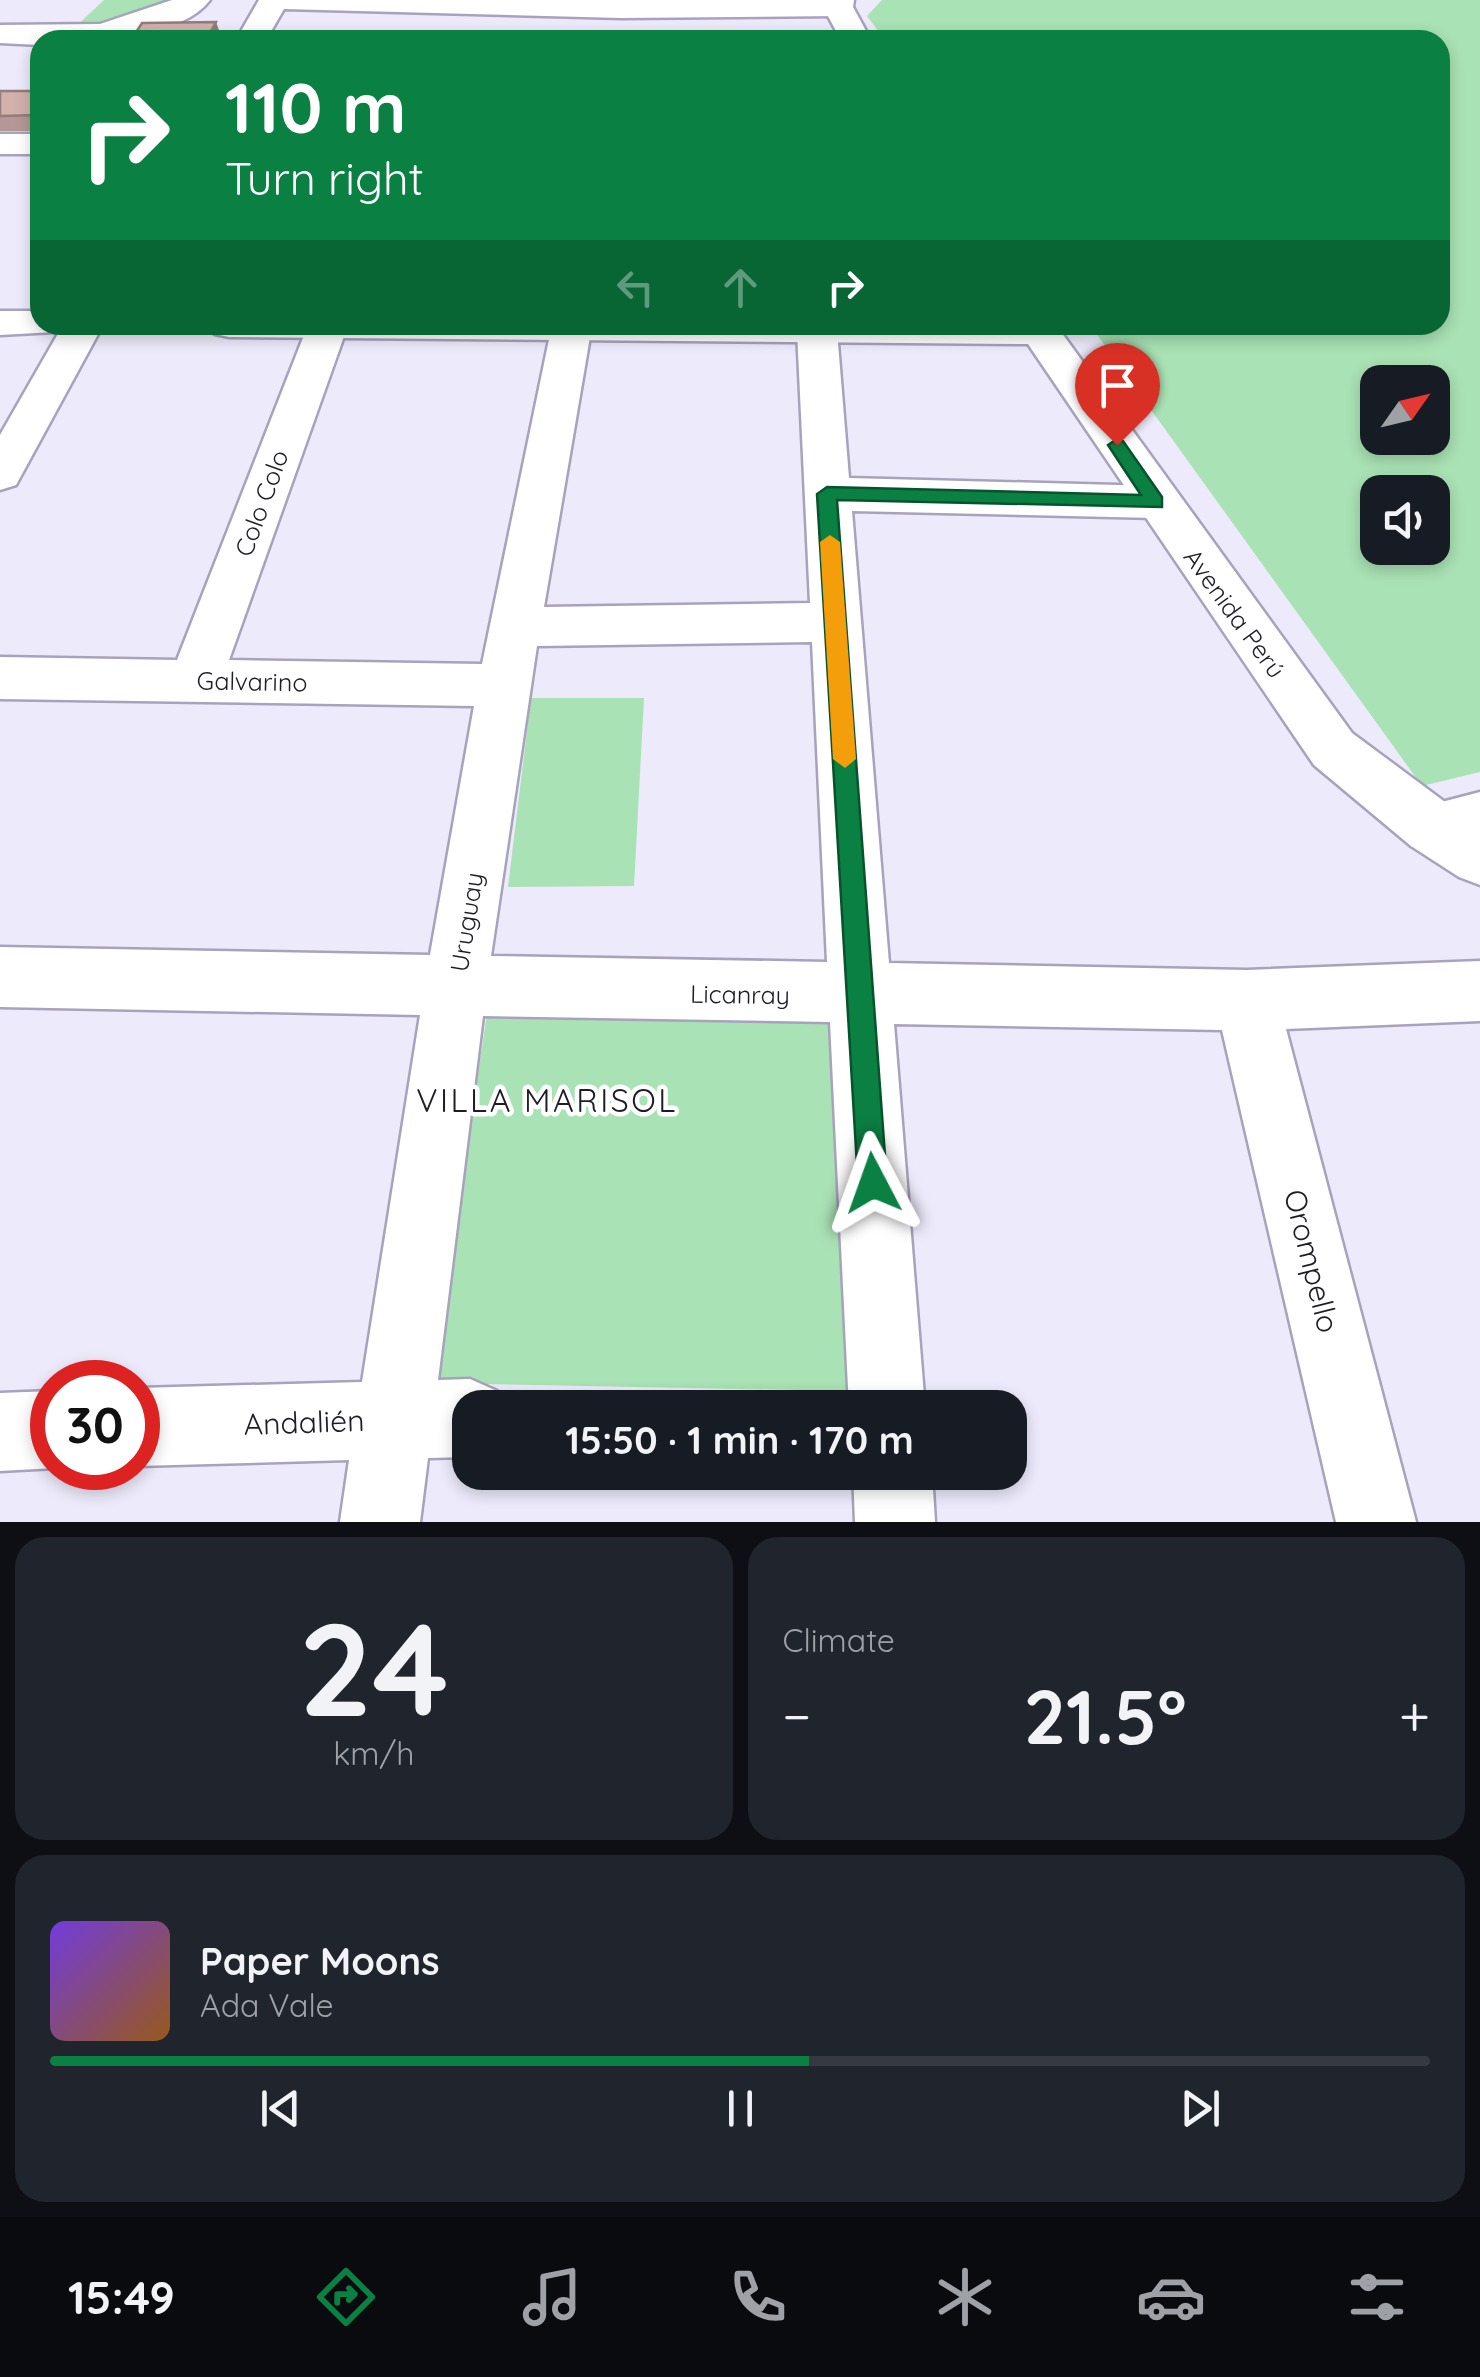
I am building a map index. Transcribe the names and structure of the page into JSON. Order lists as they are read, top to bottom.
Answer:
{
  "streets": {
    "street": [
      "Colo Colo",
      "Avenida Perú",
      "Galvarino",
      "Uruguay",
      "Licanray",
      "Orompello",
      "Andalién"
    ]
  },
  "crossings": [
    ["Colo Colo", "Galvarino"],
    ["Galvarino", "Uruguay"],
    ["Uruguay", "Licanray"],
    ["Uruguay", "Andalién"],
    ["Licanray", "Orompello"]
  ],
  "districts": ["VILLA MARISOL"],
  "north": "top right",
  "page": {
    "turn": ["110 m", "Turn right"],
    "limit": "30",
    "trip": "15:50 · 1 min · 170 m",
    "tile": [
      ["24", "km/h"],
      "Climate"
    ],
    "heat": ["−", "21.5°", "+"],
    "song": ["Paper Moons", "Ada Vale"],
    "tabs": "15:49"
  }
}
